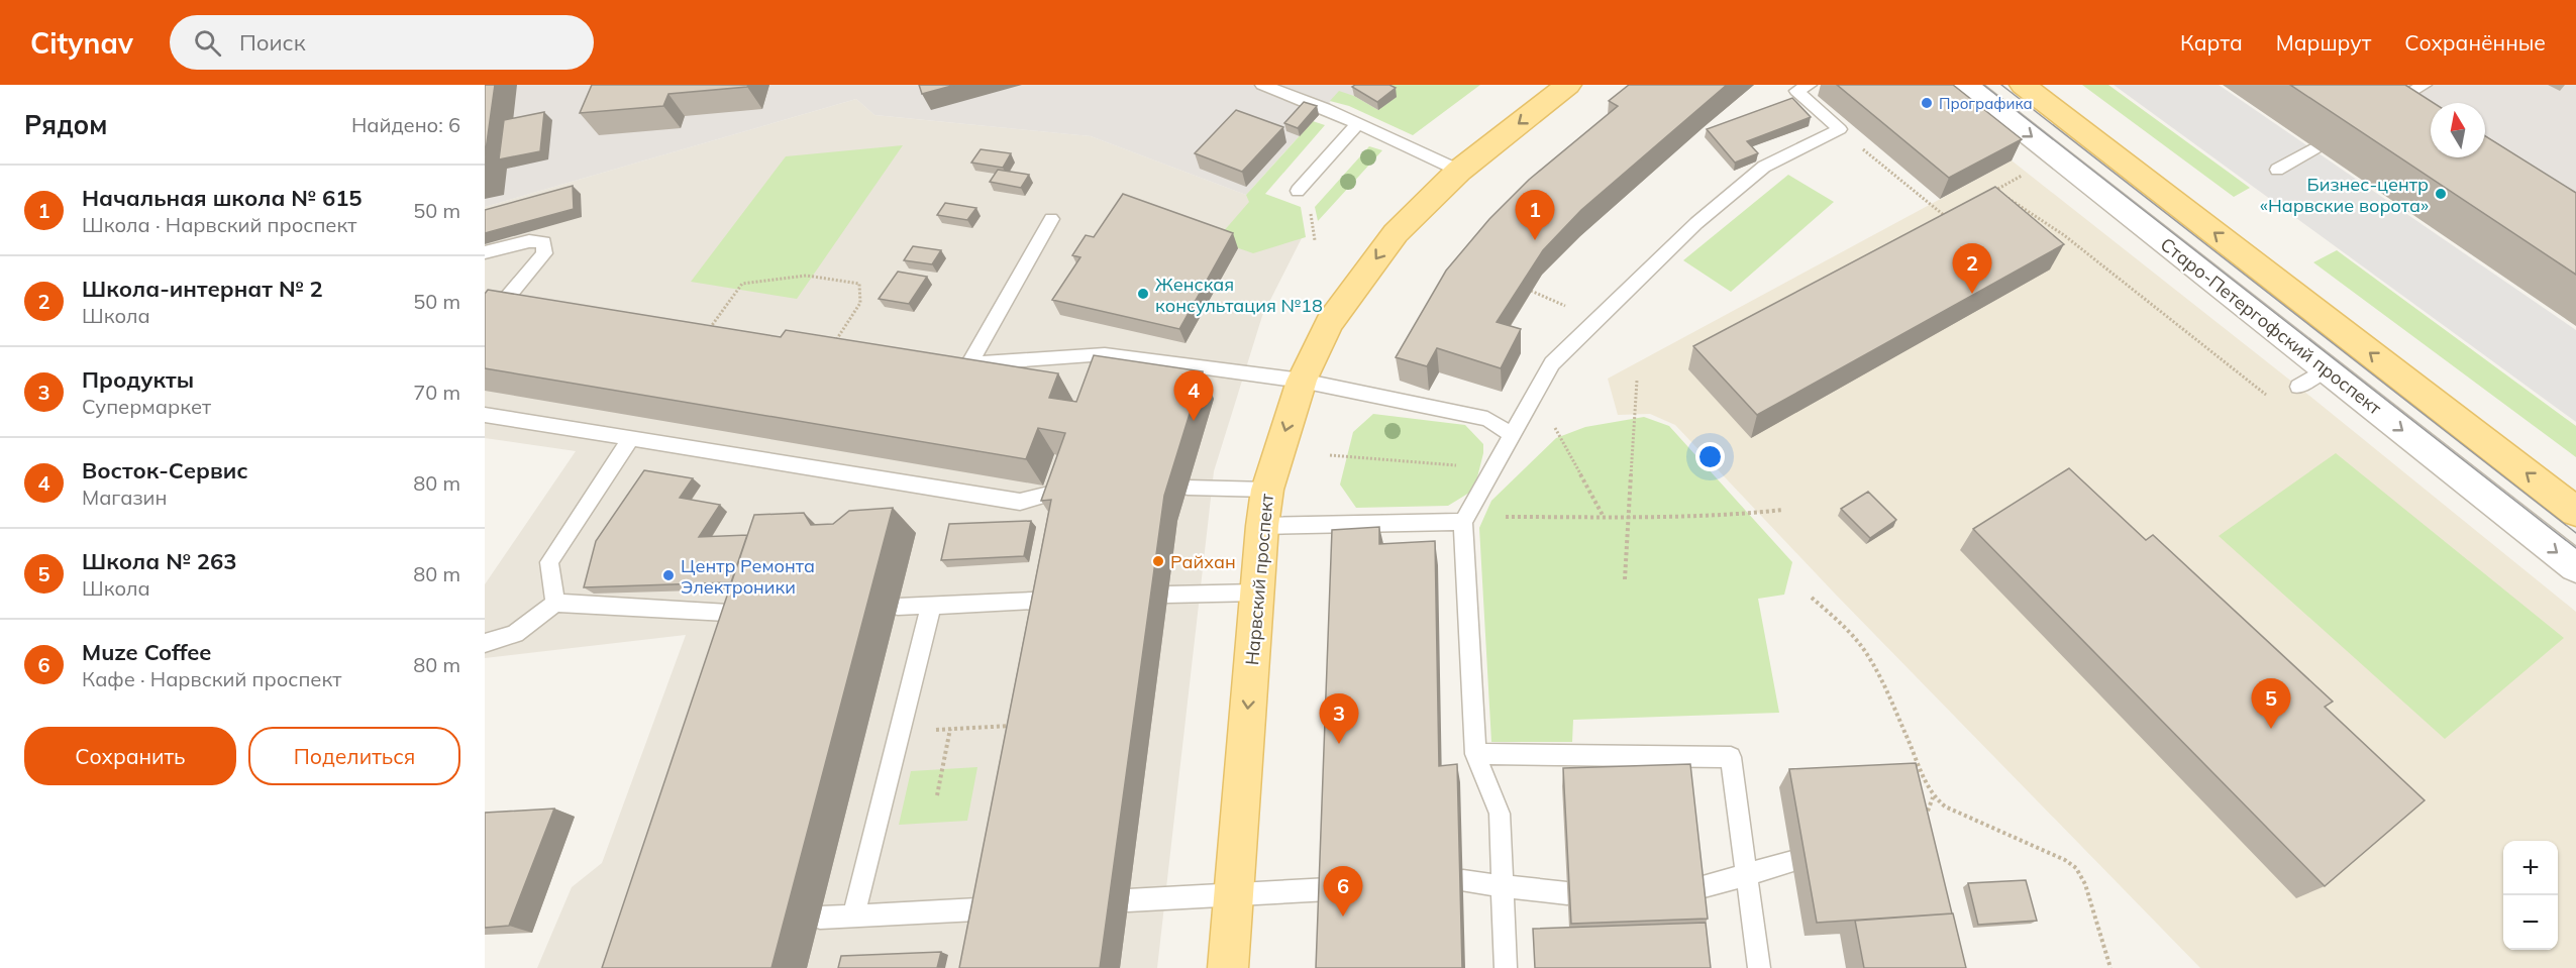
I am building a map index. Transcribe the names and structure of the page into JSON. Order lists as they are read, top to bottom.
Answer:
{
  "streets": {
    "main road": ["Нарвский проспект"],
    "street": ["Старо-Петергофский проспект"]
  },
  "one_way": ["Старо-Петергофский проспект", "Нарвский проспект"],
  "places": [
    "Прографика",
    "Бизнес-центр «Нарвские ворота»",
    "Женская консультация №18",
    "Райхан",
    "Центр Ремонта Электроники"
  ],
  "north": "top",
  "page": {
    "header": "Citynav",
    "search": "Поиск",
    "nav": ["Карта", "Маршрут", "Сохранённые"],
    "heading": ["Рядом", "Найдено: 6"],
    "list": [
      {
        "mark": "1",
        "name": "Начальная школа № 615",
        "note": "Школа · Нарвский проспект",
        "value": "50 m"
      },
      {
        "mark": "2",
        "name": "Школа-интернат № 2",
        "note": "Школа",
        "value": "50 m"
      },
      {
        "mark": "3",
        "name": "Продукты",
        "note": "Супермаркет",
        "value": "70 m"
      },
      {
        "mark": "4",
        "name": "Восток-Сервис",
        "note": "Магазин",
        "value": "80 m"
      },
      {
        "mark": "5",
        "name": "Школа № 263",
        "note": "Школа",
        "value": "80 m"
      },
      {
        "mark": "6",
        "name": "Muze Coffee",
        "note": "Кафе · Нарвский проспект",
        "value": "80 m"
      }
    ],
    "pins": [
      "1",
      "2",
      "4",
      "5",
      "3",
      "6"
    ],
    "buttons": ["Сохранить", "Поделиться"],
    "map_buttons": ["+", "−"]
  }
}
